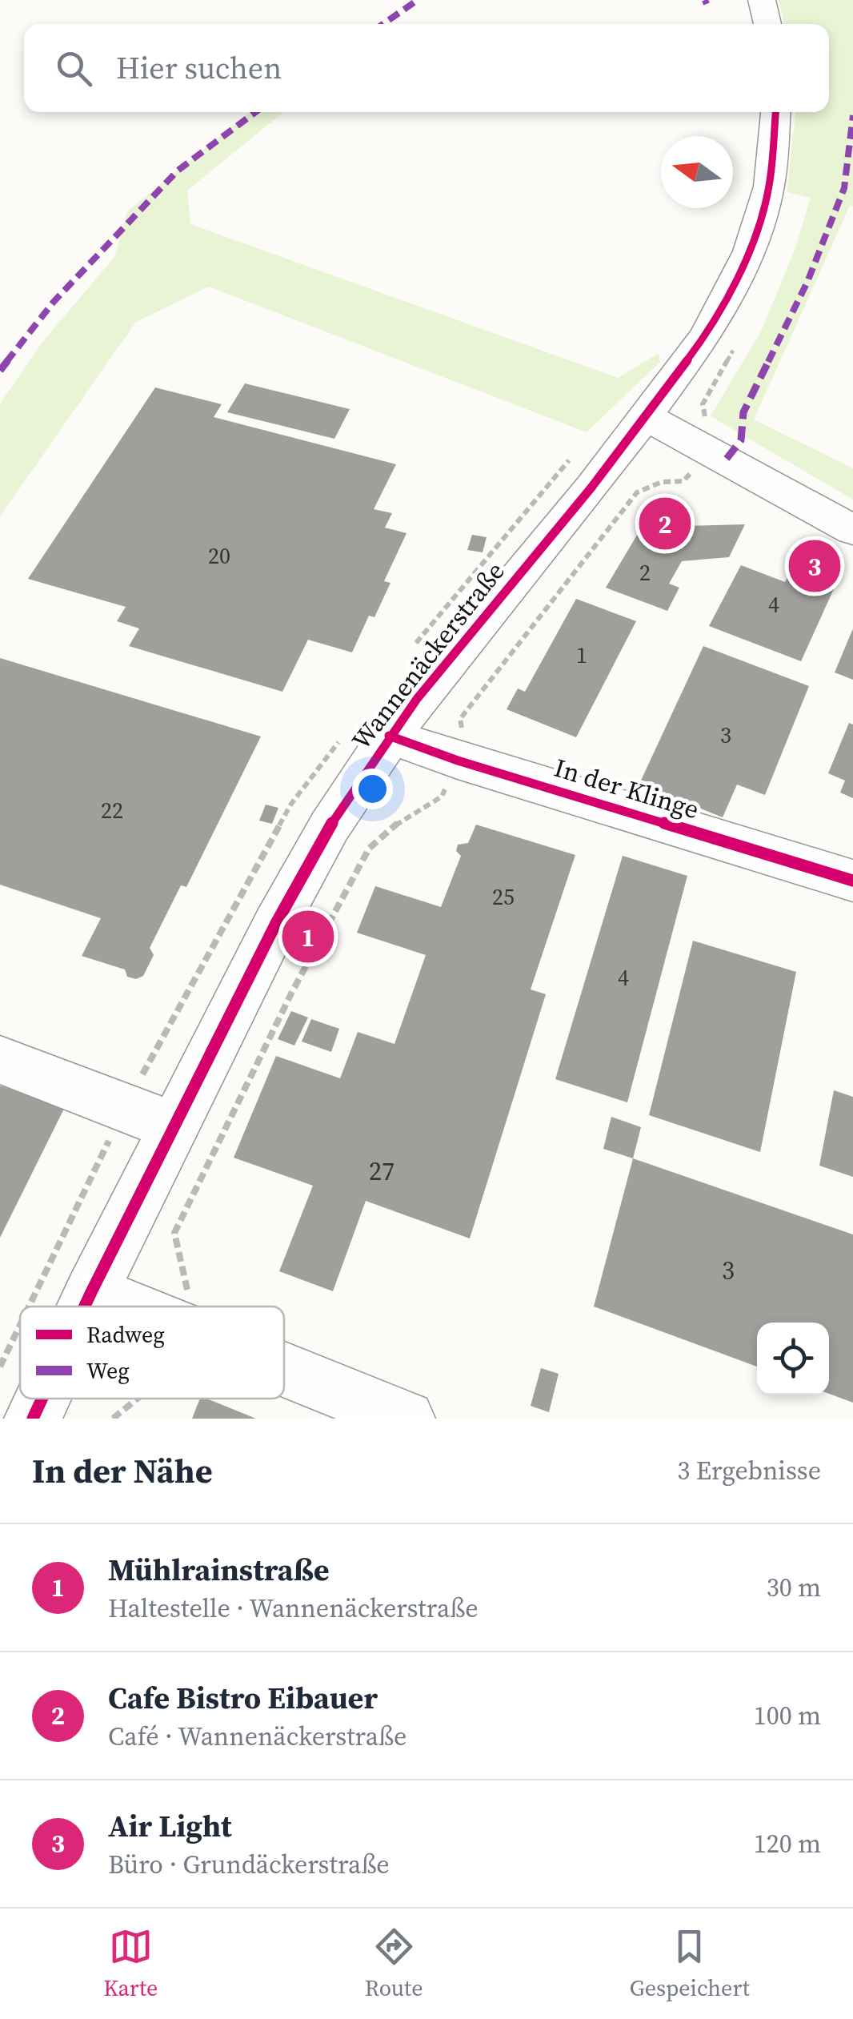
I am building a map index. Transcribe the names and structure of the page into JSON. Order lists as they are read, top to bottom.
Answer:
{
  "streets": {
    "street": ["Wannenäckerstraße", "In der Klinge"]
  },
  "crossings": [
    ["Wannenäckerstraße", "In der Klinge"]
  ],
  "house_numbers": [
    "20",
    "2",
    "4",
    "1",
    "3",
    "22",
    "25",
    "4",
    "27",
    "3"
  ],
  "legend": ["Radweg", "Weg"],
  "north": "left",
  "page": {
    "search": "Hier suchen",
    "pins": ["2", "3", "1"],
    "heading": ["In der Nähe", "3 Ergebnisse"],
    "list": [
      {
        "mark": "1",
        "name": "Mühlrainstraße",
        "note": "Haltestelle · Wannenäckerstraße",
        "value": "30 m"
      },
      {
        "mark": "2",
        "name": "Cafe Bistro Eibauer",
        "note": "Café · Wannenäckerstraße",
        "value": "100 m"
      },
      {
        "mark": "3",
        "name": "Air Light",
        "note": "Büro · Grundäckerstraße",
        "value": "120 m"
      }
    ],
    "nav": ["Karte", "Route", "Gespeichert"]
  }
}
